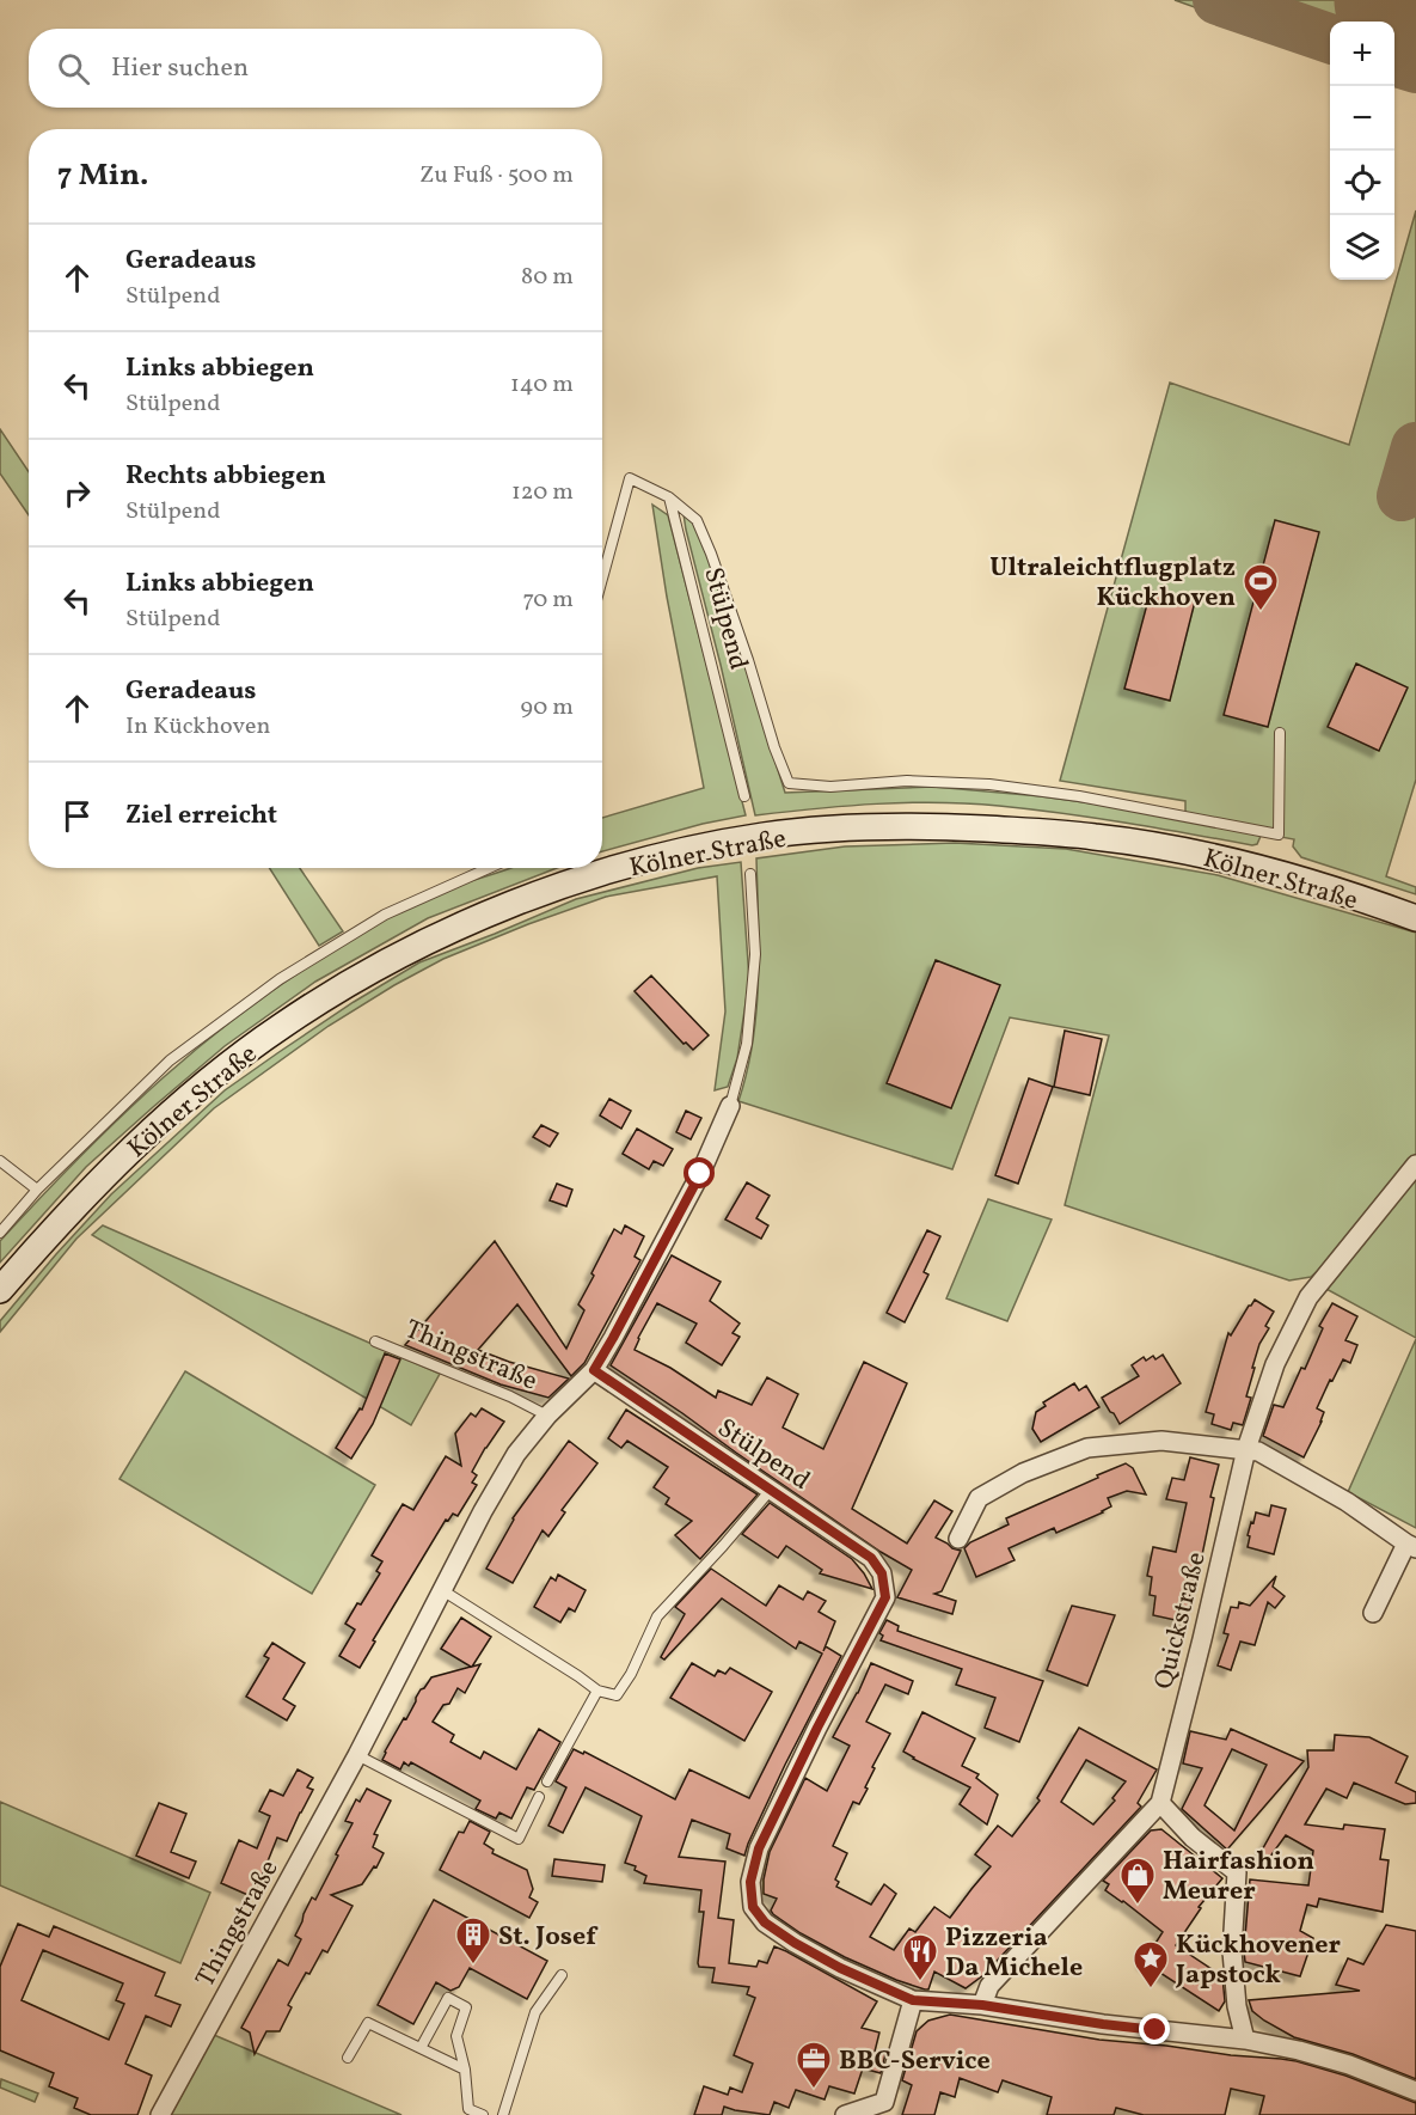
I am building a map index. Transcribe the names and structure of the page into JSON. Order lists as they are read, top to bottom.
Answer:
{
  "streets": {
    "main road": ["Kölner Straße"],
    "street": ["Stülpend", "Thingstraße", "Quickstraße"]
  },
  "crossings": [
    ["Stülpend", "Thingstraße"]
  ],
  "places": {
    "sports": ["Ultraleichtflugplatz Kückhoven"],
    "shop": ["Hairfashion Meurer"],
    "building": ["St. Josef"],
    "restaurant": ["Pizzeria Da Michele"],
    "place": ["Kückhovener Japstock"],
    "office": ["BBC-Service"]
  },
  "page": {
    "map_buttons": ["+", "−"],
    "search": "Hier suchen",
    "heading": ["7 Min.", "Zu Fuß · 500 m"],
    "list": [
      ["Geradeaus", "Stülpend", "80 m"],
      ["Links abbiegen", "Stülpend", "140 m"],
      ["Rechts abbiegen", "Stülpend", "120 m"],
      ["Links abbiegen", "Stülpend", "70 m"],
      ["Geradeaus", "In Kückhoven", "90 m"],
      "Ziel erreicht"
    ]
  }
}
